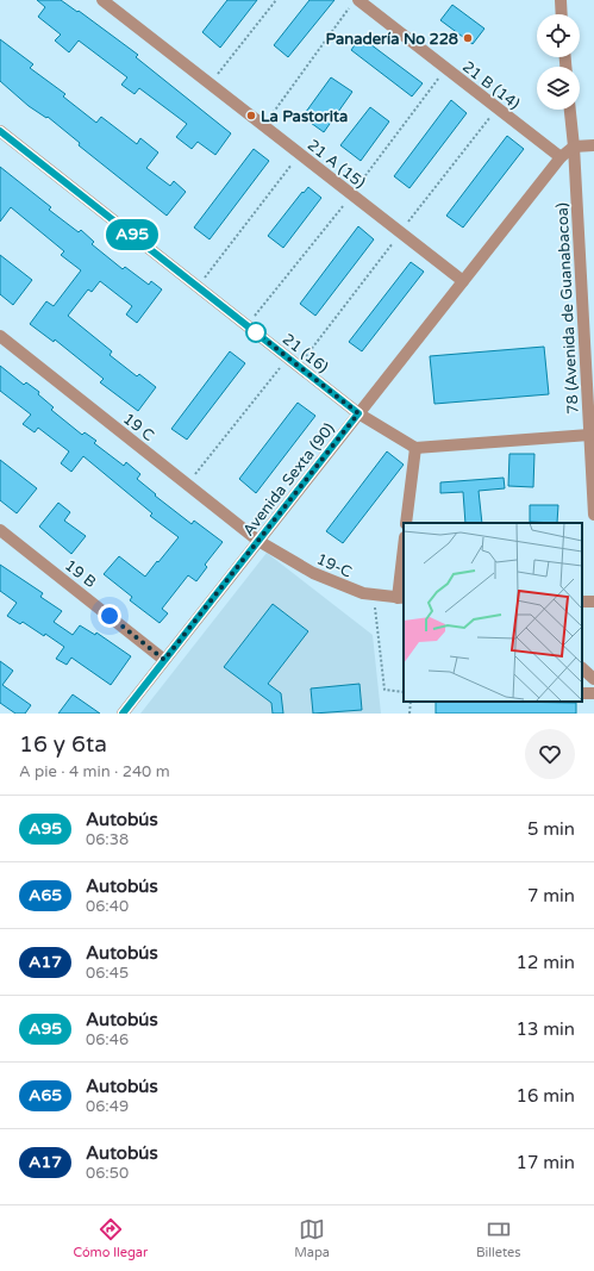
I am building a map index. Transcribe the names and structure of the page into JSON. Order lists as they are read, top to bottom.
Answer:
{
  "streets": {
    "street": [
      "21 B (14)",
      "21 A (15)",
      "78 (Avenida de Guanabacoa)",
      "21 (16)",
      "19 C",
      "Avenida Sexta (90)",
      "19-C",
      "19 B"
    ]
  },
  "crossings": [
    ["21 B (14)", "Avenida Sexta (90)"],
    ["21 A (15)", "Avenida Sexta (90)"],
    ["78 (Avenida de Guanabacoa)", "Avenida Sexta (90)"],
    ["21 (16)", "Avenida Sexta (90)"],
    ["19 C", "Avenida Sexta (90)"],
    ["19 C", "19-C"],
    ["Avenida Sexta (90)", "19-C"],
    ["Avenida Sexta (90)", "19 B"]
  ],
  "places": ["Panadería No 228", "La Pastorita"],
  "lines": ["bus line A95"],
  "page": {
    "on_map": "A95",
    "heading": ["16 y 6ta", "A pie · 4 min · 240 m"],
    "list": [
      {
        "mark": "A95",
        "name": "Autobús",
        "note": "06:38",
        "value": "5 min"
      },
      {
        "mark": "A65",
        "name": "Autobús",
        "note": "06:40",
        "value": "7 min"
      },
      {
        "mark": "A17",
        "name": "Autobús",
        "note": "06:45",
        "value": "12 min"
      },
      {
        "mark": "A95",
        "name": "Autobús",
        "note": "06:46",
        "value": "13 min"
      },
      {
        "mark": "A65",
        "name": "Autobús",
        "note": "06:49",
        "value": "16 min"
      },
      {
        "mark": "A17",
        "name": "Autobús",
        "note": "06:50",
        "value": "17 min"
      }
    ],
    "tabs": ["Cómo llegar", "Mapa", "Billetes"]
  }
}
